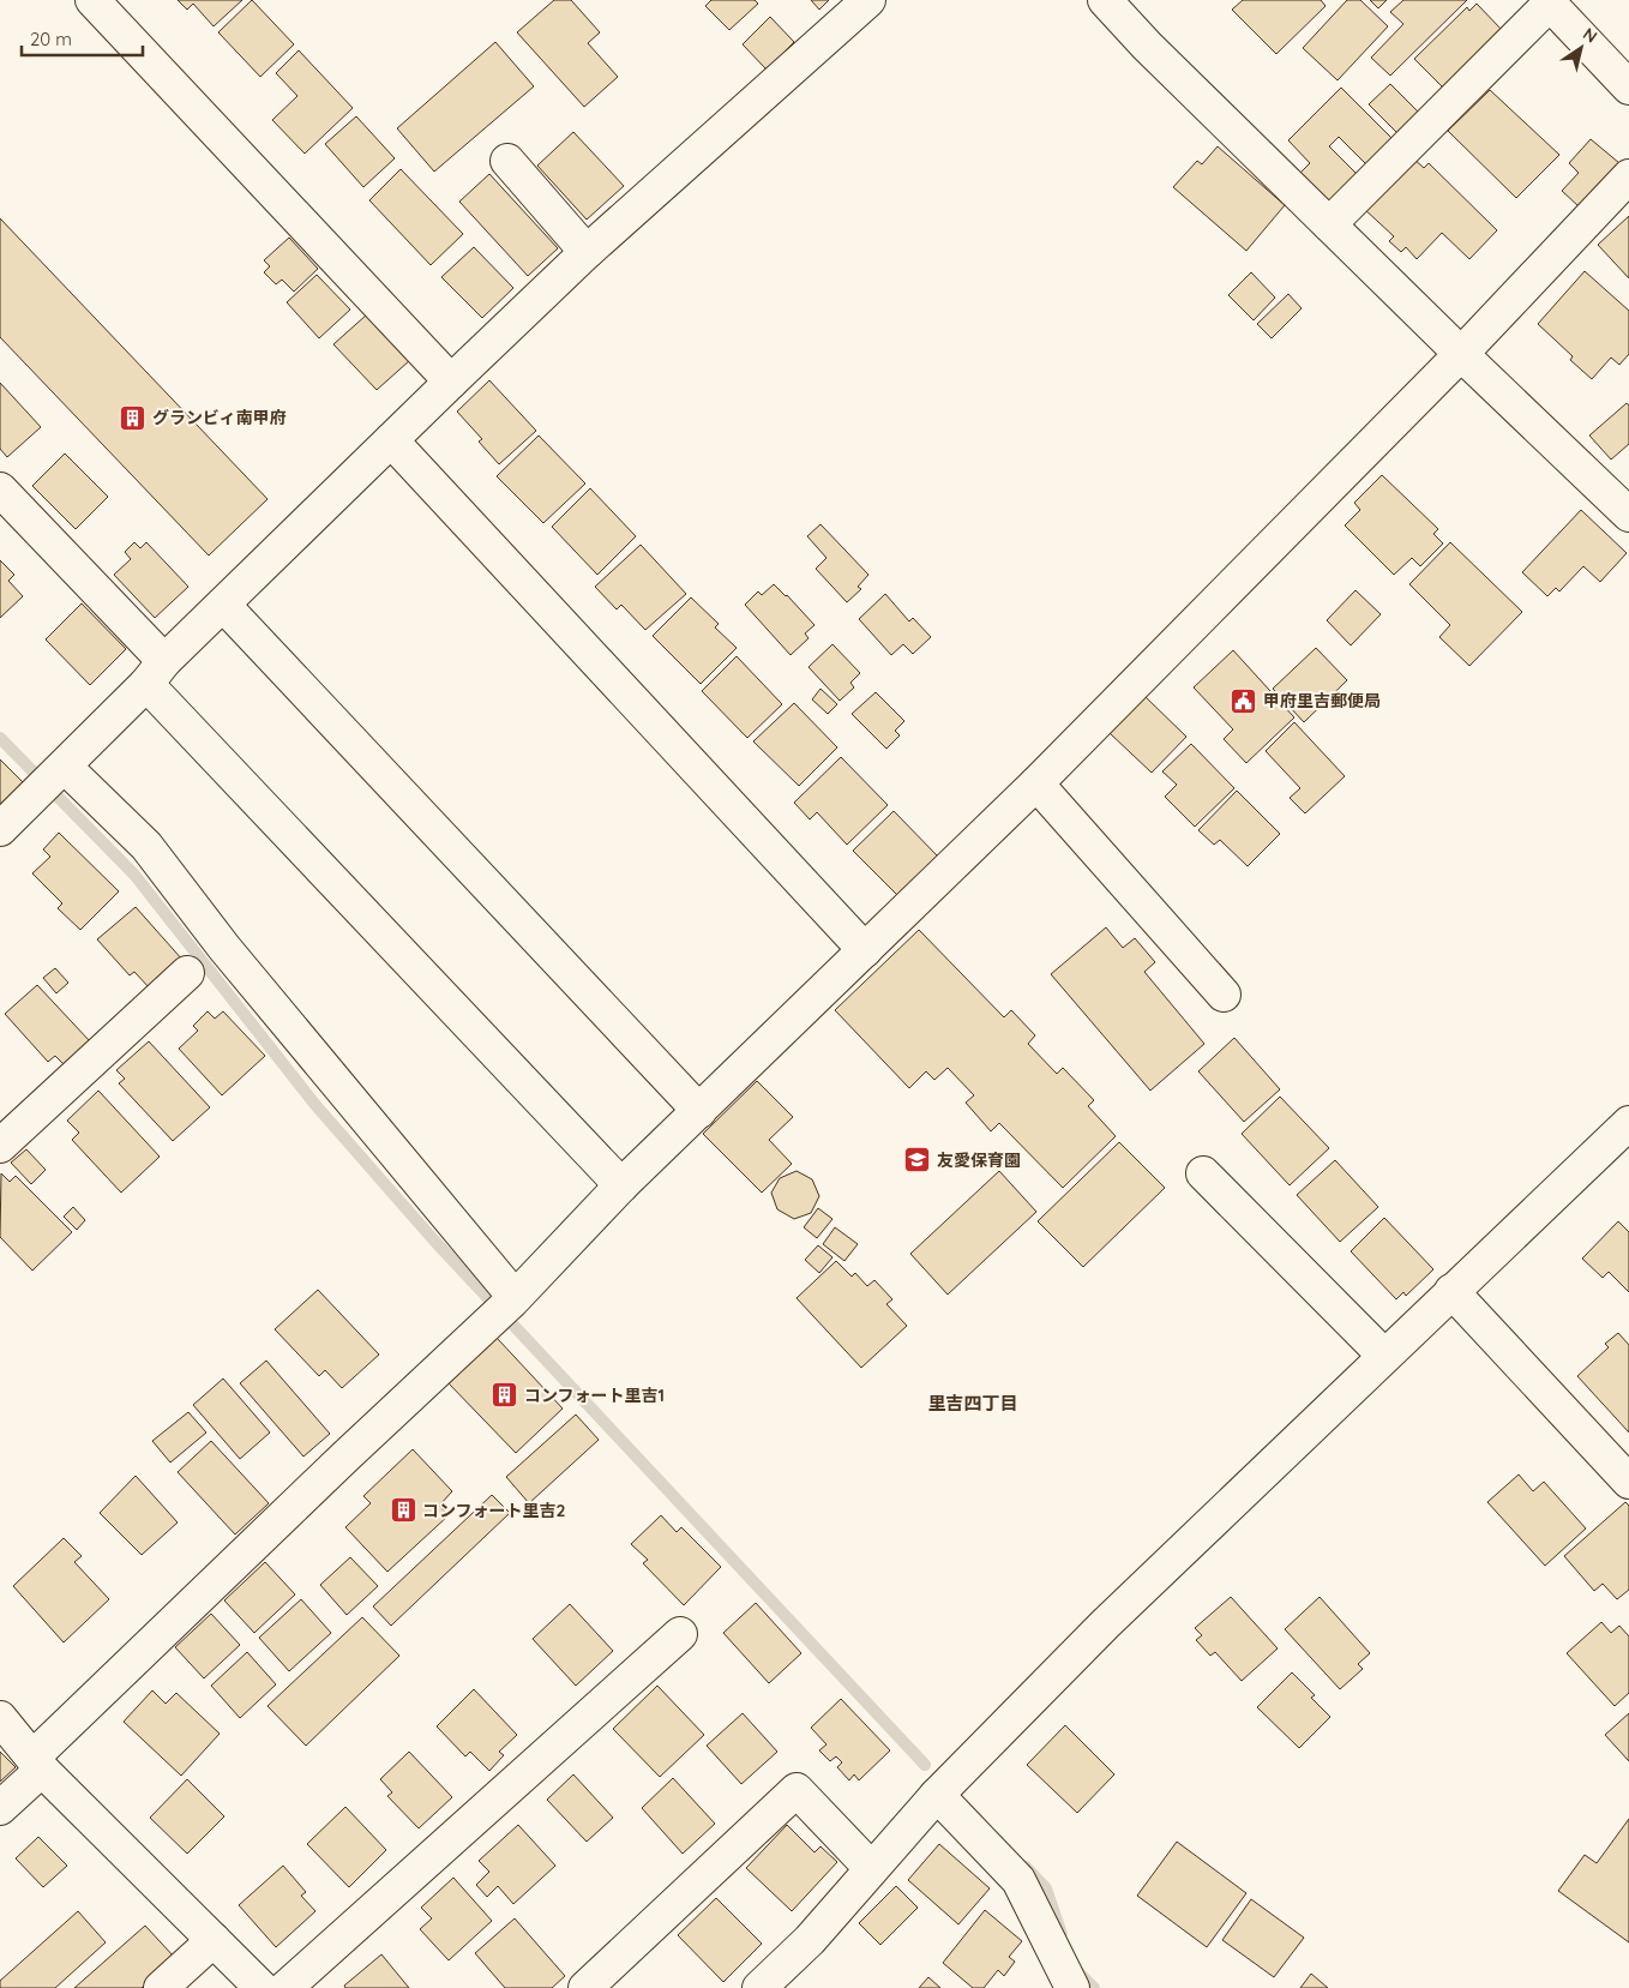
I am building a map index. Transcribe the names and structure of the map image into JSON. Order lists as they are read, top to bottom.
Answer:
{
  "districts": ["里吉四丁目"],
  "places": {
    "building": ["グランビィ南甲府", "コンフォート里吉1", "コンフォート里吉2"],
    "public building": ["甲府里吉郵便局"],
    "school or university": ["友愛保育園"]
  },
  "scale_bar": "20 m",
  "north": "top right"
}
